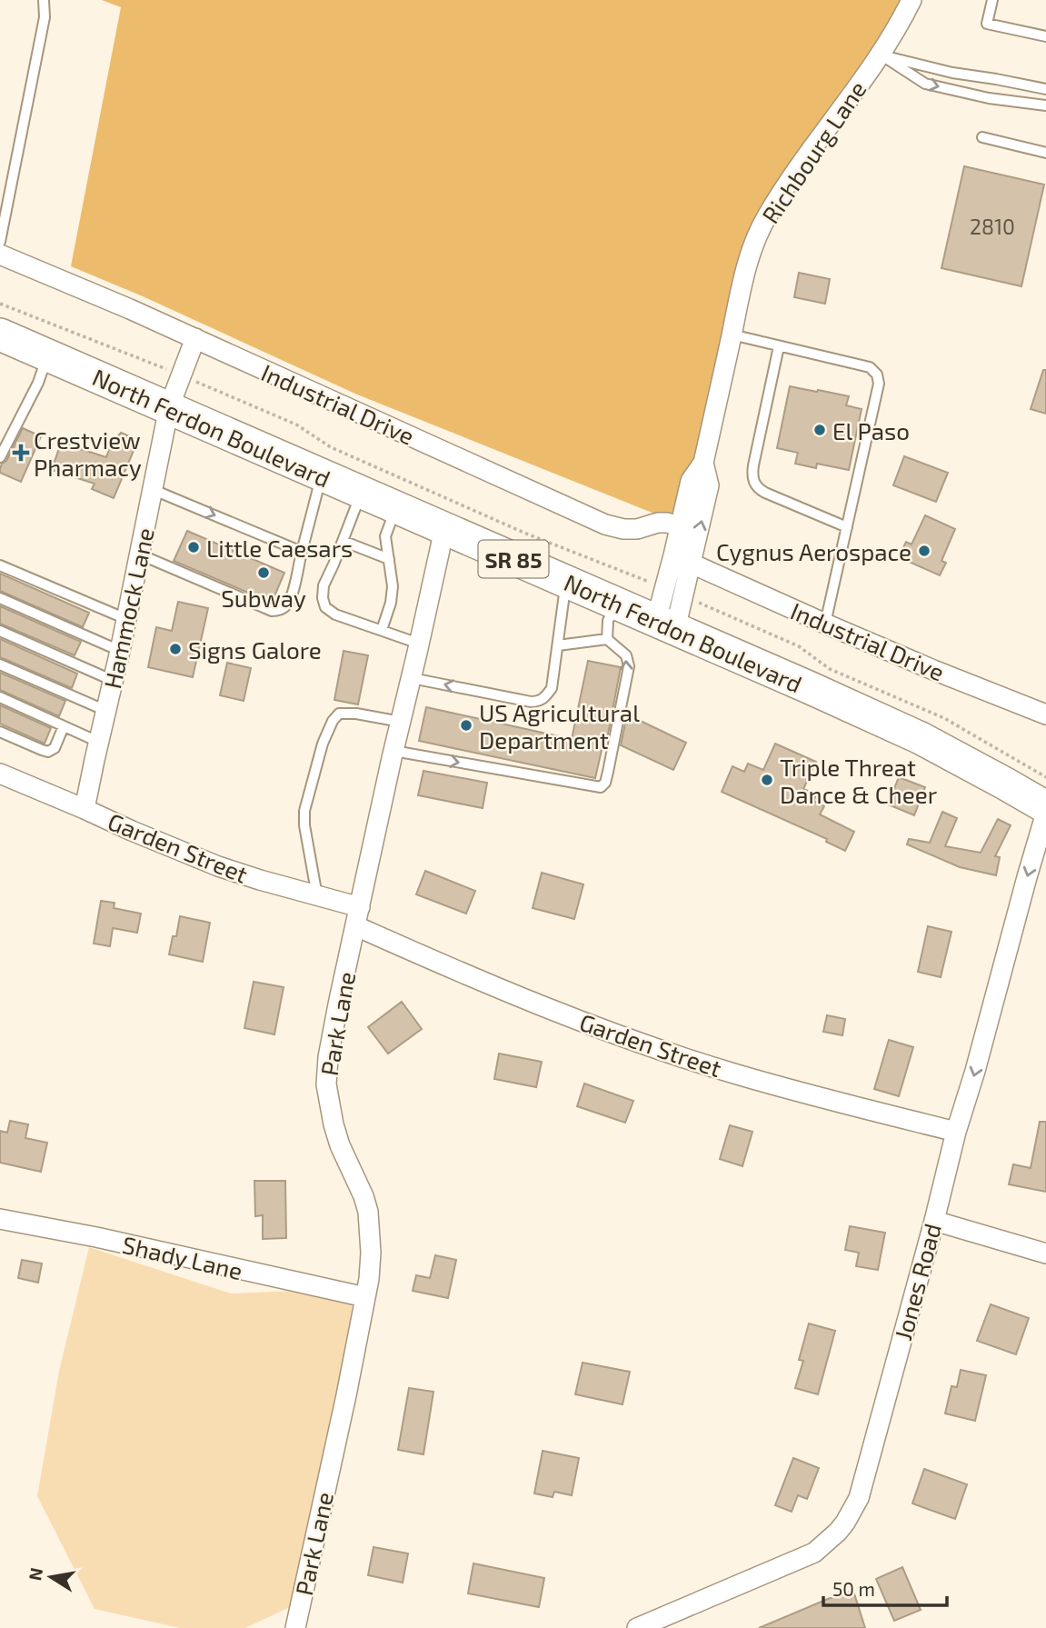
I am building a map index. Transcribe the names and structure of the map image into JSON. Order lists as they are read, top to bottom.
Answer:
{
  "streets": {
    "main road": ["North Ferdon Boulevard", "SR 85"],
    "street": [
      "Richbourg Lane",
      "Industrial Drive",
      "Hammock Lane",
      "Garden Street",
      "Park Lane",
      "Shady Lane",
      "Jones Road"
    ]
  },
  "crossings": [
    ["Richbourg Lane", "Industrial Drive"],
    ["Richbourg Lane", "North Ferdon Boulevard"],
    ["Industrial Drive", "Hammock Lane"],
    ["North Ferdon Boulevard", "Hammock Lane"],
    ["North Ferdon Boulevard", "Park Lane"],
    ["Hammock Lane", "Garden Street"],
    ["Garden Street", "Park Lane"],
    ["Garden Street", "Jones Road"],
    ["Park Lane", "Shady Lane"]
  ],
  "places": {
    "other": [
      "El Paso",
      "Little Caesars",
      "Cygnus Aerospace",
      "Subway",
      "Signs Galore",
      "US Agricultural Department",
      "Triple Threat Dance & Cheer"
    ],
    "health": ["Crestview Pharmacy"]
  },
  "house_numbers": ["2810"],
  "scale_bar": "50 m",
  "north": "left"
}
